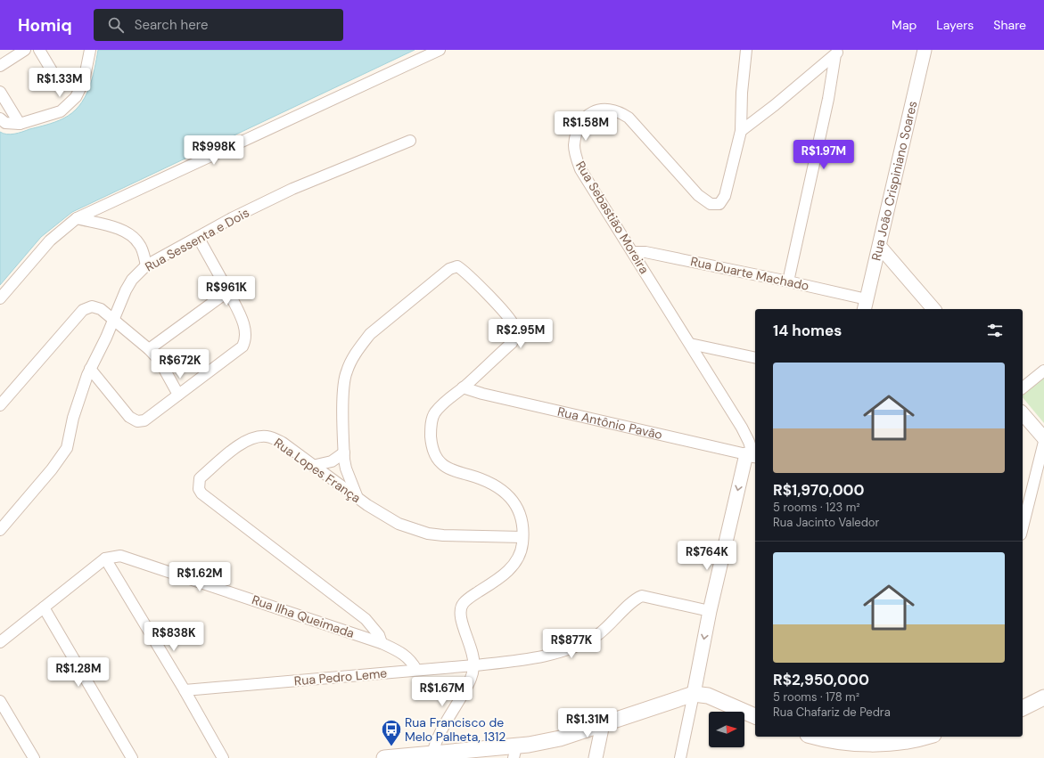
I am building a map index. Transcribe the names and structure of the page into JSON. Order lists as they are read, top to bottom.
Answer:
{
  "streets": {
    "street": [
      "Rua João Crispiniano Soares",
      "Rua Sebastião Moreira",
      "Rua Sessenta e Dois",
      "Rua Duarte Machado",
      "Rua Antônio Pavão",
      "Rua Lopes França",
      "Rua Ilha Queimada",
      "Rua Pedro Leme"
    ]
  },
  "crossings": [
    ["Rua João Crispiniano Soares", "Rua Duarte Machado"],
    ["Rua Sebastião Moreira", "Rua Duarte Machado"],
    ["Rua Sebastião Moreira", "Rua Antônio Pavão"],
    ["Rua Lopes França", "Rua Ilha Queimada"],
    ["Rua Ilha Queimada", "Rua Pedro Leme"]
  ],
  "places": {
    "bus stop": ["Rua Francisco de Melo Palheta, 1312"]
  },
  "north": "right",
  "page": {
    "header": "Homiq",
    "search": "Search here",
    "nav": ["Map", "Layers", "Share"],
    "price": [
      "R$1.33M",
      "R$1.58M",
      "R$998K",
      "R$1.97M",
      "R$961K",
      "R$2.95M",
      "R$672K",
      "R$764K",
      "R$1.62M",
      "R$838K",
      "R$877K",
      "R$1.28M",
      "R$1.67M",
      "R$1.31M"
    ],
    "heading": "14 homes",
    "list": [
      {
        "name": "R$1,970,000",
        "note": "5 rooms · 123 m² · Rua Jacinto Valedor"
      },
      {
        "name": "R$2,950,000",
        "note": "5 rooms · 178 m² · Rua Chafariz de Pedra"
      }
    ]
  }
}
